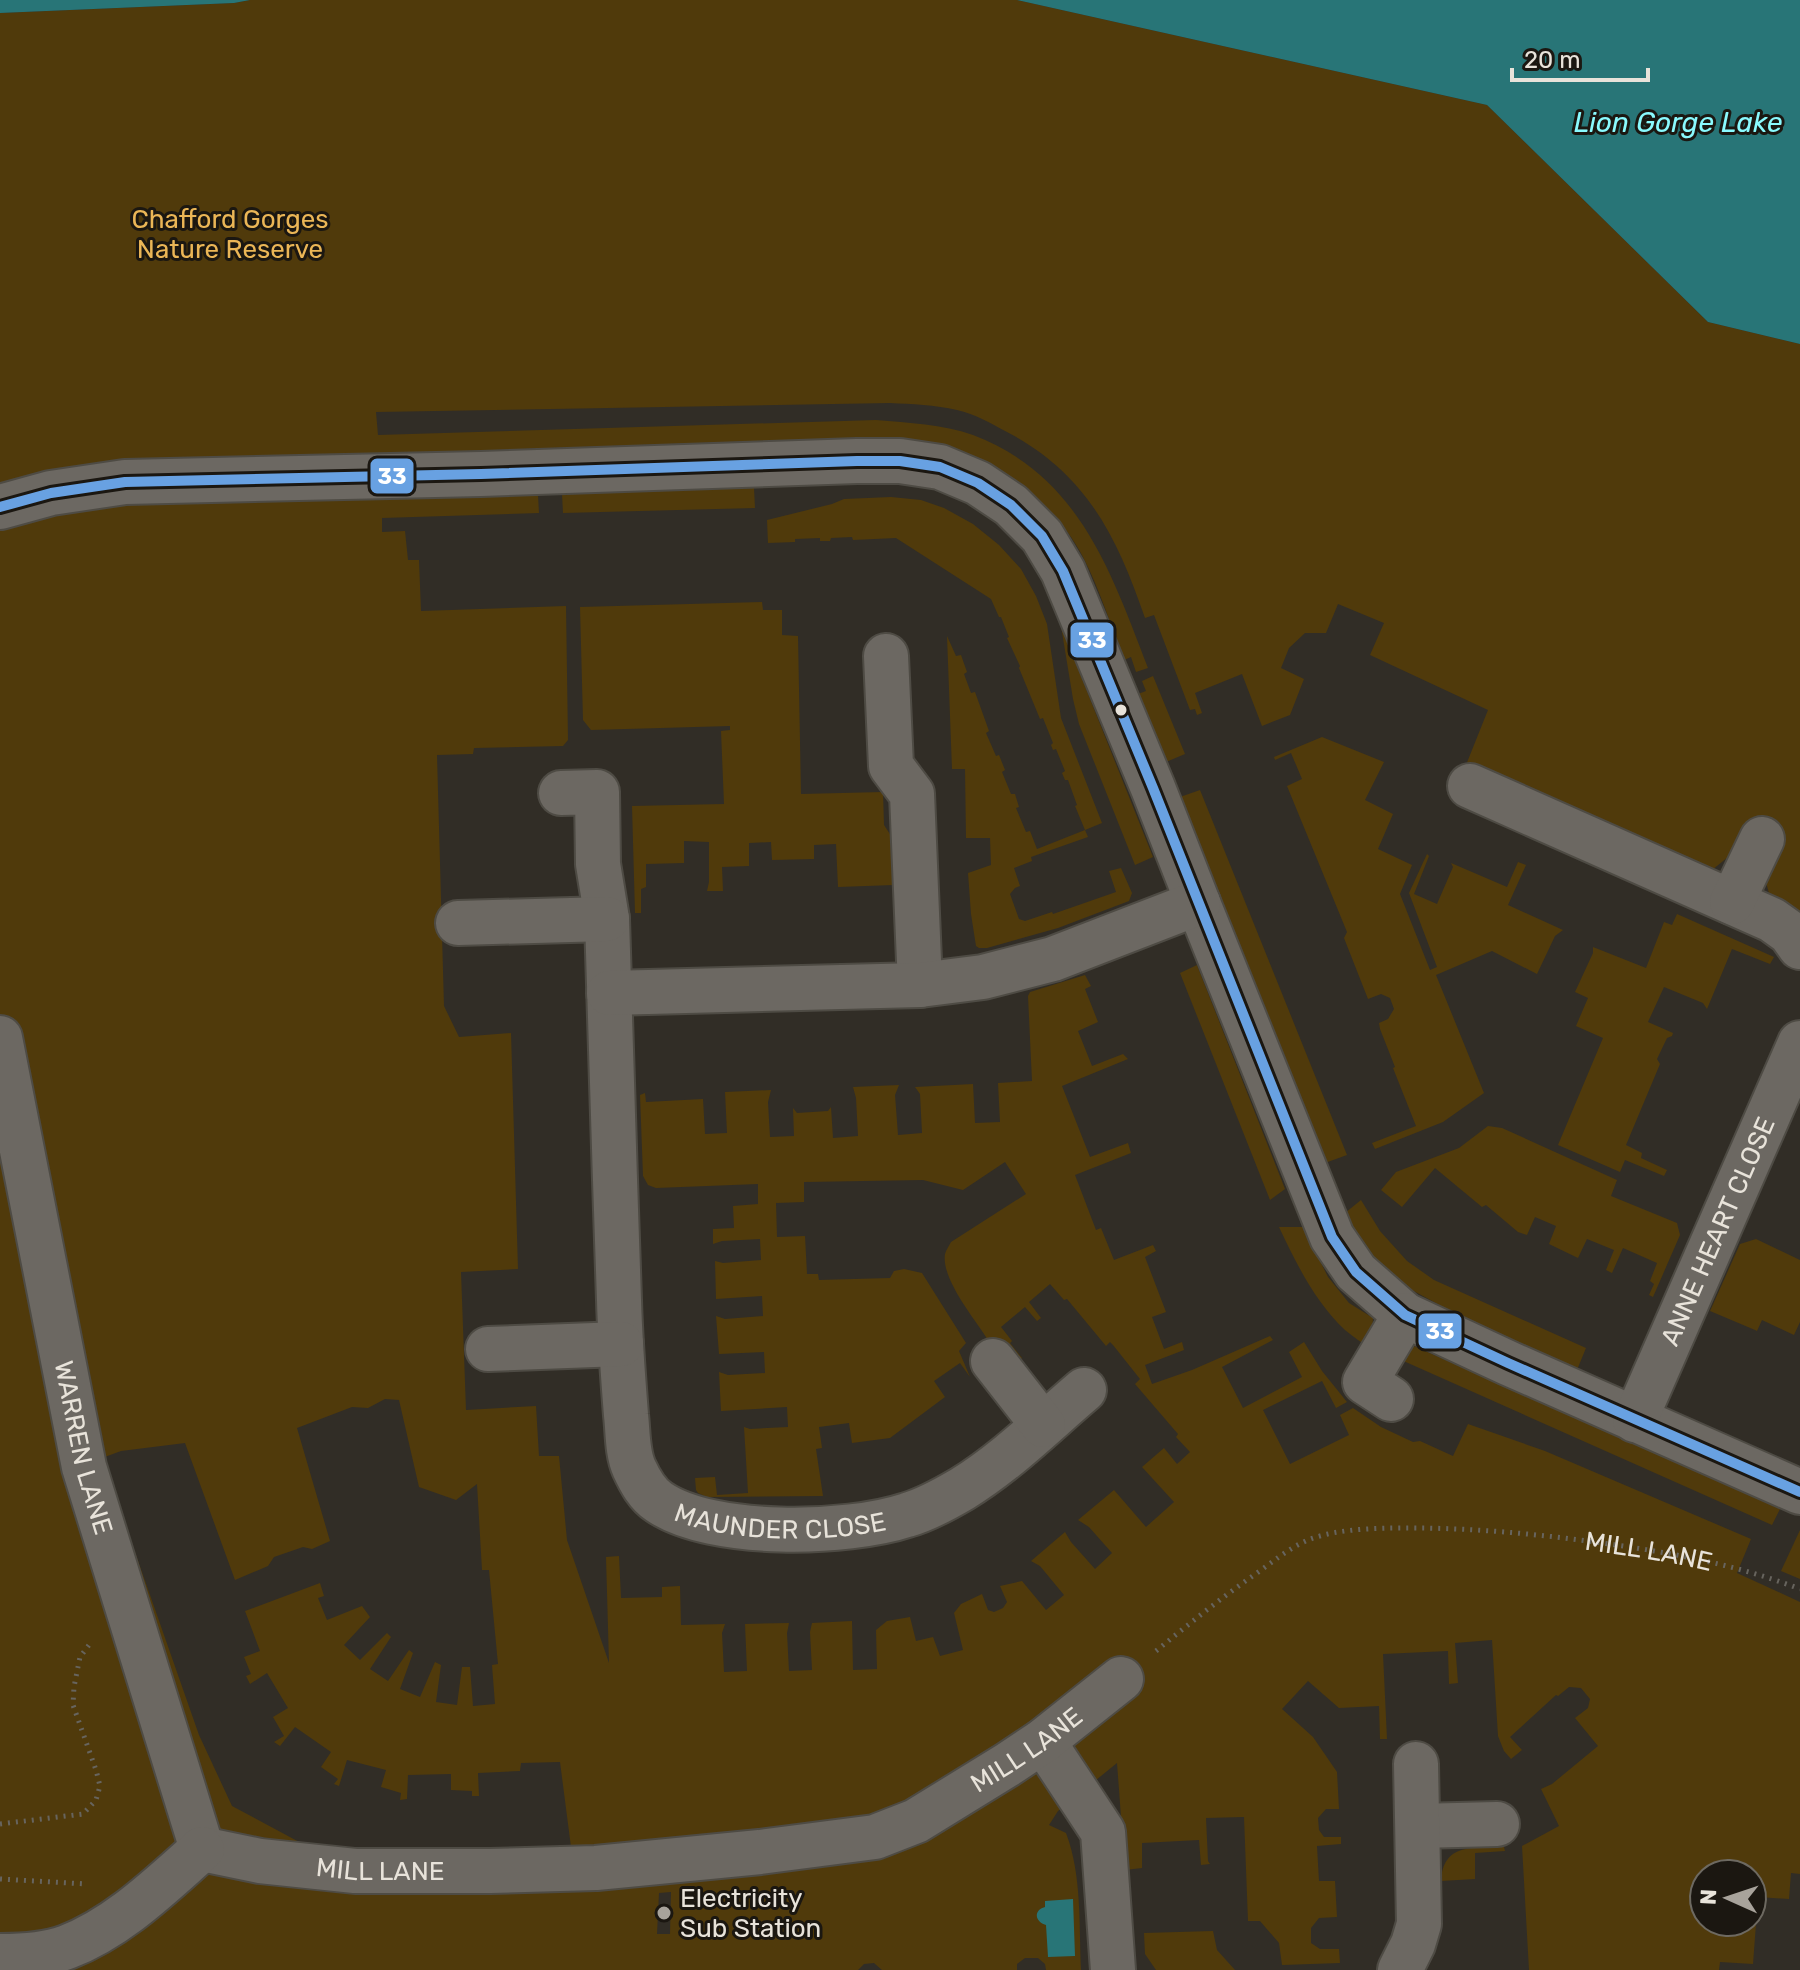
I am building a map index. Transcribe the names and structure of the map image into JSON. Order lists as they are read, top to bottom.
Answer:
{
  "streets": {
    "street": [
      "ANNE HEART CLOSE",
      "WARREN LANE",
      "MAUNDER CLOSE",
      "MILL LANE"
    ]
  },
  "crossings": [
    ["WARREN LANE", "MILL LANE"]
  ],
  "water": ["Lion Gorge Lake"],
  "parks": ["Chafford Gorges Nature Reserve"],
  "places": ["Electricity Sub Station"],
  "lines": ["transit line 33"],
  "scale_bar": "20 m",
  "north": "left"
}
